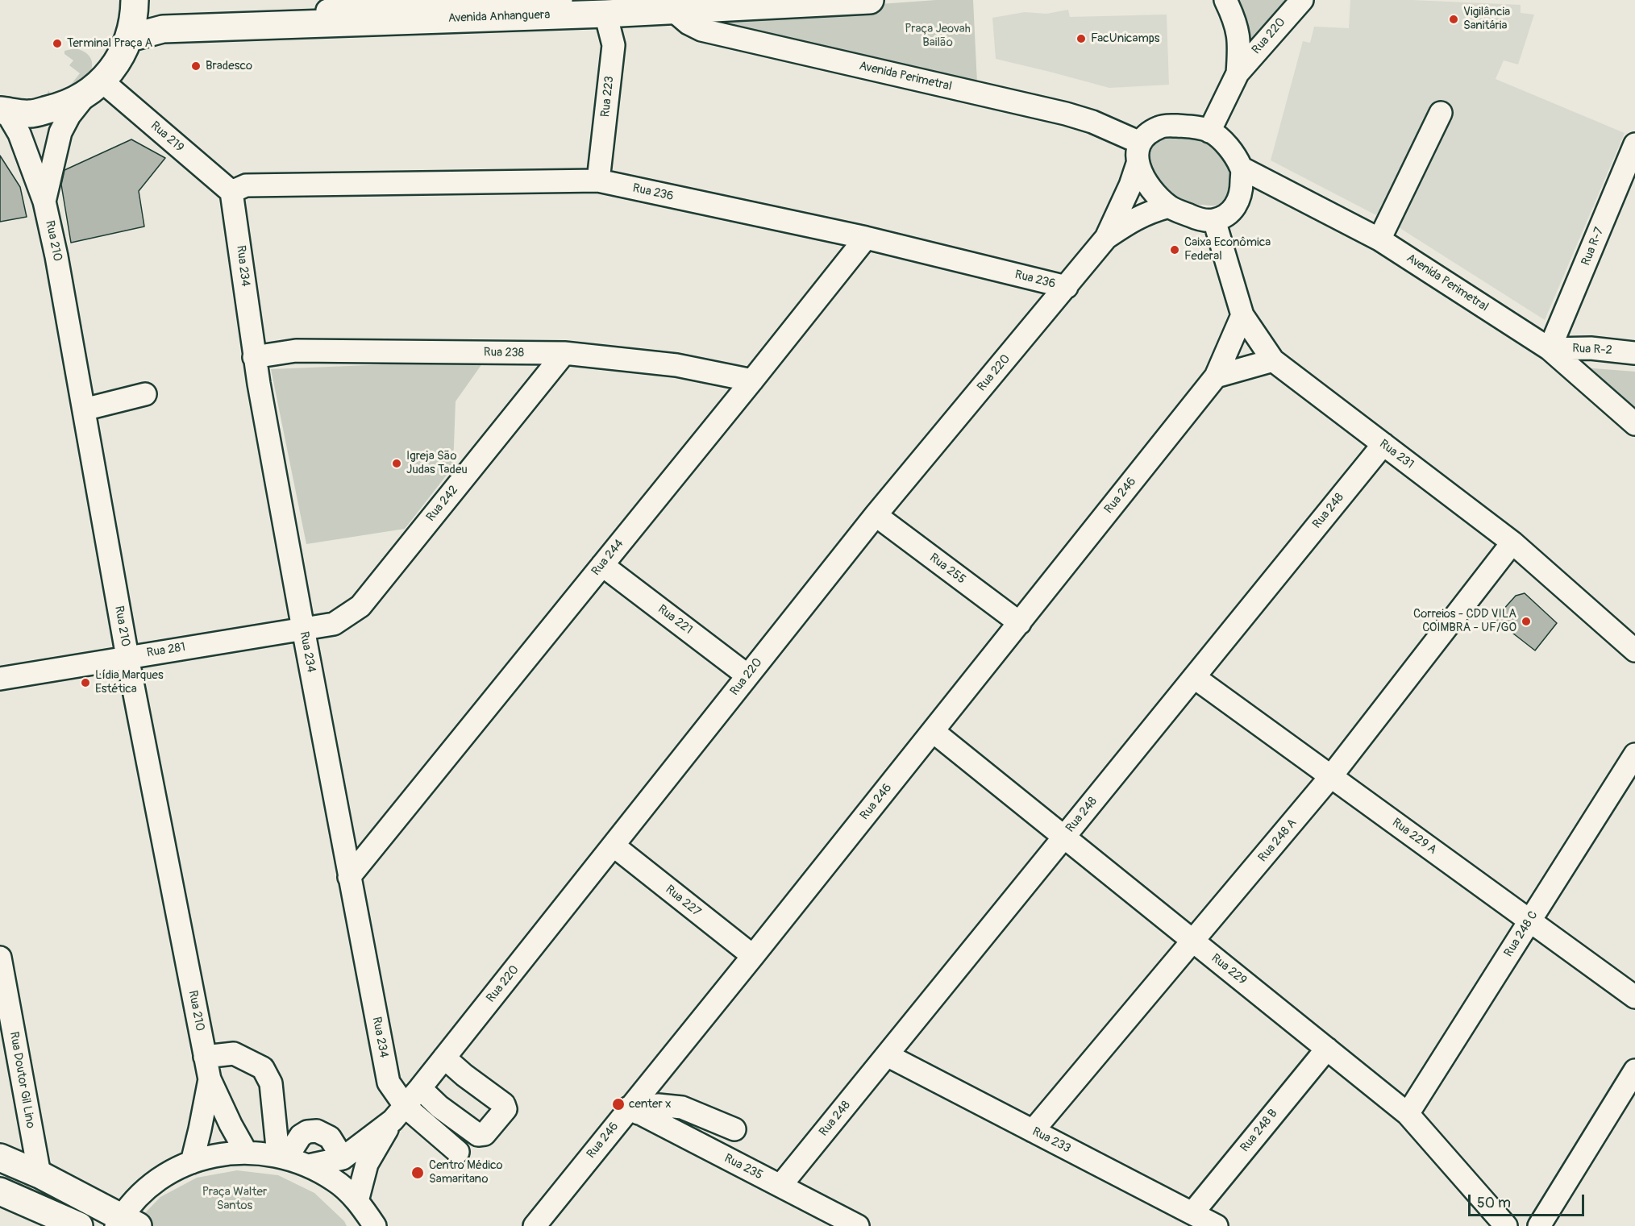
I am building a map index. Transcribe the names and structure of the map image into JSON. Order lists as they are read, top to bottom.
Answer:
{
  "streets": {
    "main road": ["Avenida Anhanguera"],
    "street": [
      "Rua 220",
      "Avenida Perimetral",
      "Rua 223",
      "Rua 219",
      "Rua 236",
      "Rua 210",
      "Rua R-7",
      "Rua 234",
      "Rua R-2",
      "Rua 238",
      "Rua 231",
      "Rua 246",
      "Rua 242",
      "Rua 248",
      "Rua 244",
      "Rua 255",
      "Rua 221",
      "Rua 281",
      "Rua 229 A",
      "Rua 248 A",
      "Rua 227",
      "Rua 248 C",
      "Rua 229",
      "Rua Doutor Gil Lino",
      "Rua 248 B",
      "Rua 233",
      "Rua 235"
    ]
  },
  "crossings": [
    ["Avenida Anhanguera", "Avenida Perimetral"],
    ["Avenida Anhanguera", "Rua 223"],
    ["Rua 220", "Avenida Perimetral"],
    ["Rua 220", "Rua 236"],
    ["Rua 220", "Rua 234"],
    ["Rua 220", "Rua 231"],
    ["Rua 220", "Rua 255"],
    ["Rua 220", "Rua 221"],
    ["Rua 220", "Rua 227"],
    ["Avenida Perimetral", "Rua R-7"],
    ["Avenida Perimetral", "Rua R-2"],
    ["Avenida Perimetral", "Rua 231"],
    ["Rua 223", "Rua 236"],
    ["Rua 219", "Rua 236"],
    ["Rua 219", "Rua 210"],
    ["Rua 219", "Rua 234"],
    ["Rua 236", "Rua 234"],
    ["Rua 236", "Rua 244"],
    ["Rua 210", "Rua 281"],
    ["Rua R-7", "Rua R-2"],
    ["Rua 234", "Rua 238"],
    ["Rua 234", "Rua 242"],
    ["Rua 234", "Rua 244"],
    ["Rua 234", "Rua 281"],
    ["Rua 238", "Rua 242"],
    ["Rua 238", "Rua 244"],
    ["Rua 231", "Rua 246"],
    ["Rua 231", "Rua 248"],
    ["Rua 231", "Rua 248 A"],
    ["Rua 246", "Rua 255"],
    ["Rua 246", "Rua 227"],
    ["Rua 246", "Rua 229"],
    ["Rua 246", "Rua 235"],
    ["Rua 242", "Rua 281"],
    ["Rua 248", "Rua 229 A"],
    ["Rua 248", "Rua 229"],
    ["Rua 248", "Rua 233"],
    ["Rua 248", "Rua 235"],
    ["Rua 244", "Rua 221"],
    ["Rua 229 A", "Rua 248 A"],
    ["Rua 229 A", "Rua 248 C"],
    ["Rua 248 A", "Rua 229"],
    ["Rua 248 A", "Rua 233"],
    ["Rua 248 C", "Rua 229"],
    ["Rua 229", "Rua 248 B"],
    ["Rua 248 B", "Rua 233"]
  ],
  "parks": ["Praça Jeovah Bailão", "Praça Walter Santos"],
  "places": [
    "Vigilância Sanitária",
    "FacUnicamps",
    "Terminal Praça A",
    "Bradesco",
    "Caixa Econômica Federal",
    "Igreja São Judas Tadeu",
    "Correios - CDD VILA COIMBRA - UF/GO",
    "Lídia Marques Estética",
    "center x",
    "Centro Médico Samaritano"
  ],
  "scale_bar": "50 m"
}
